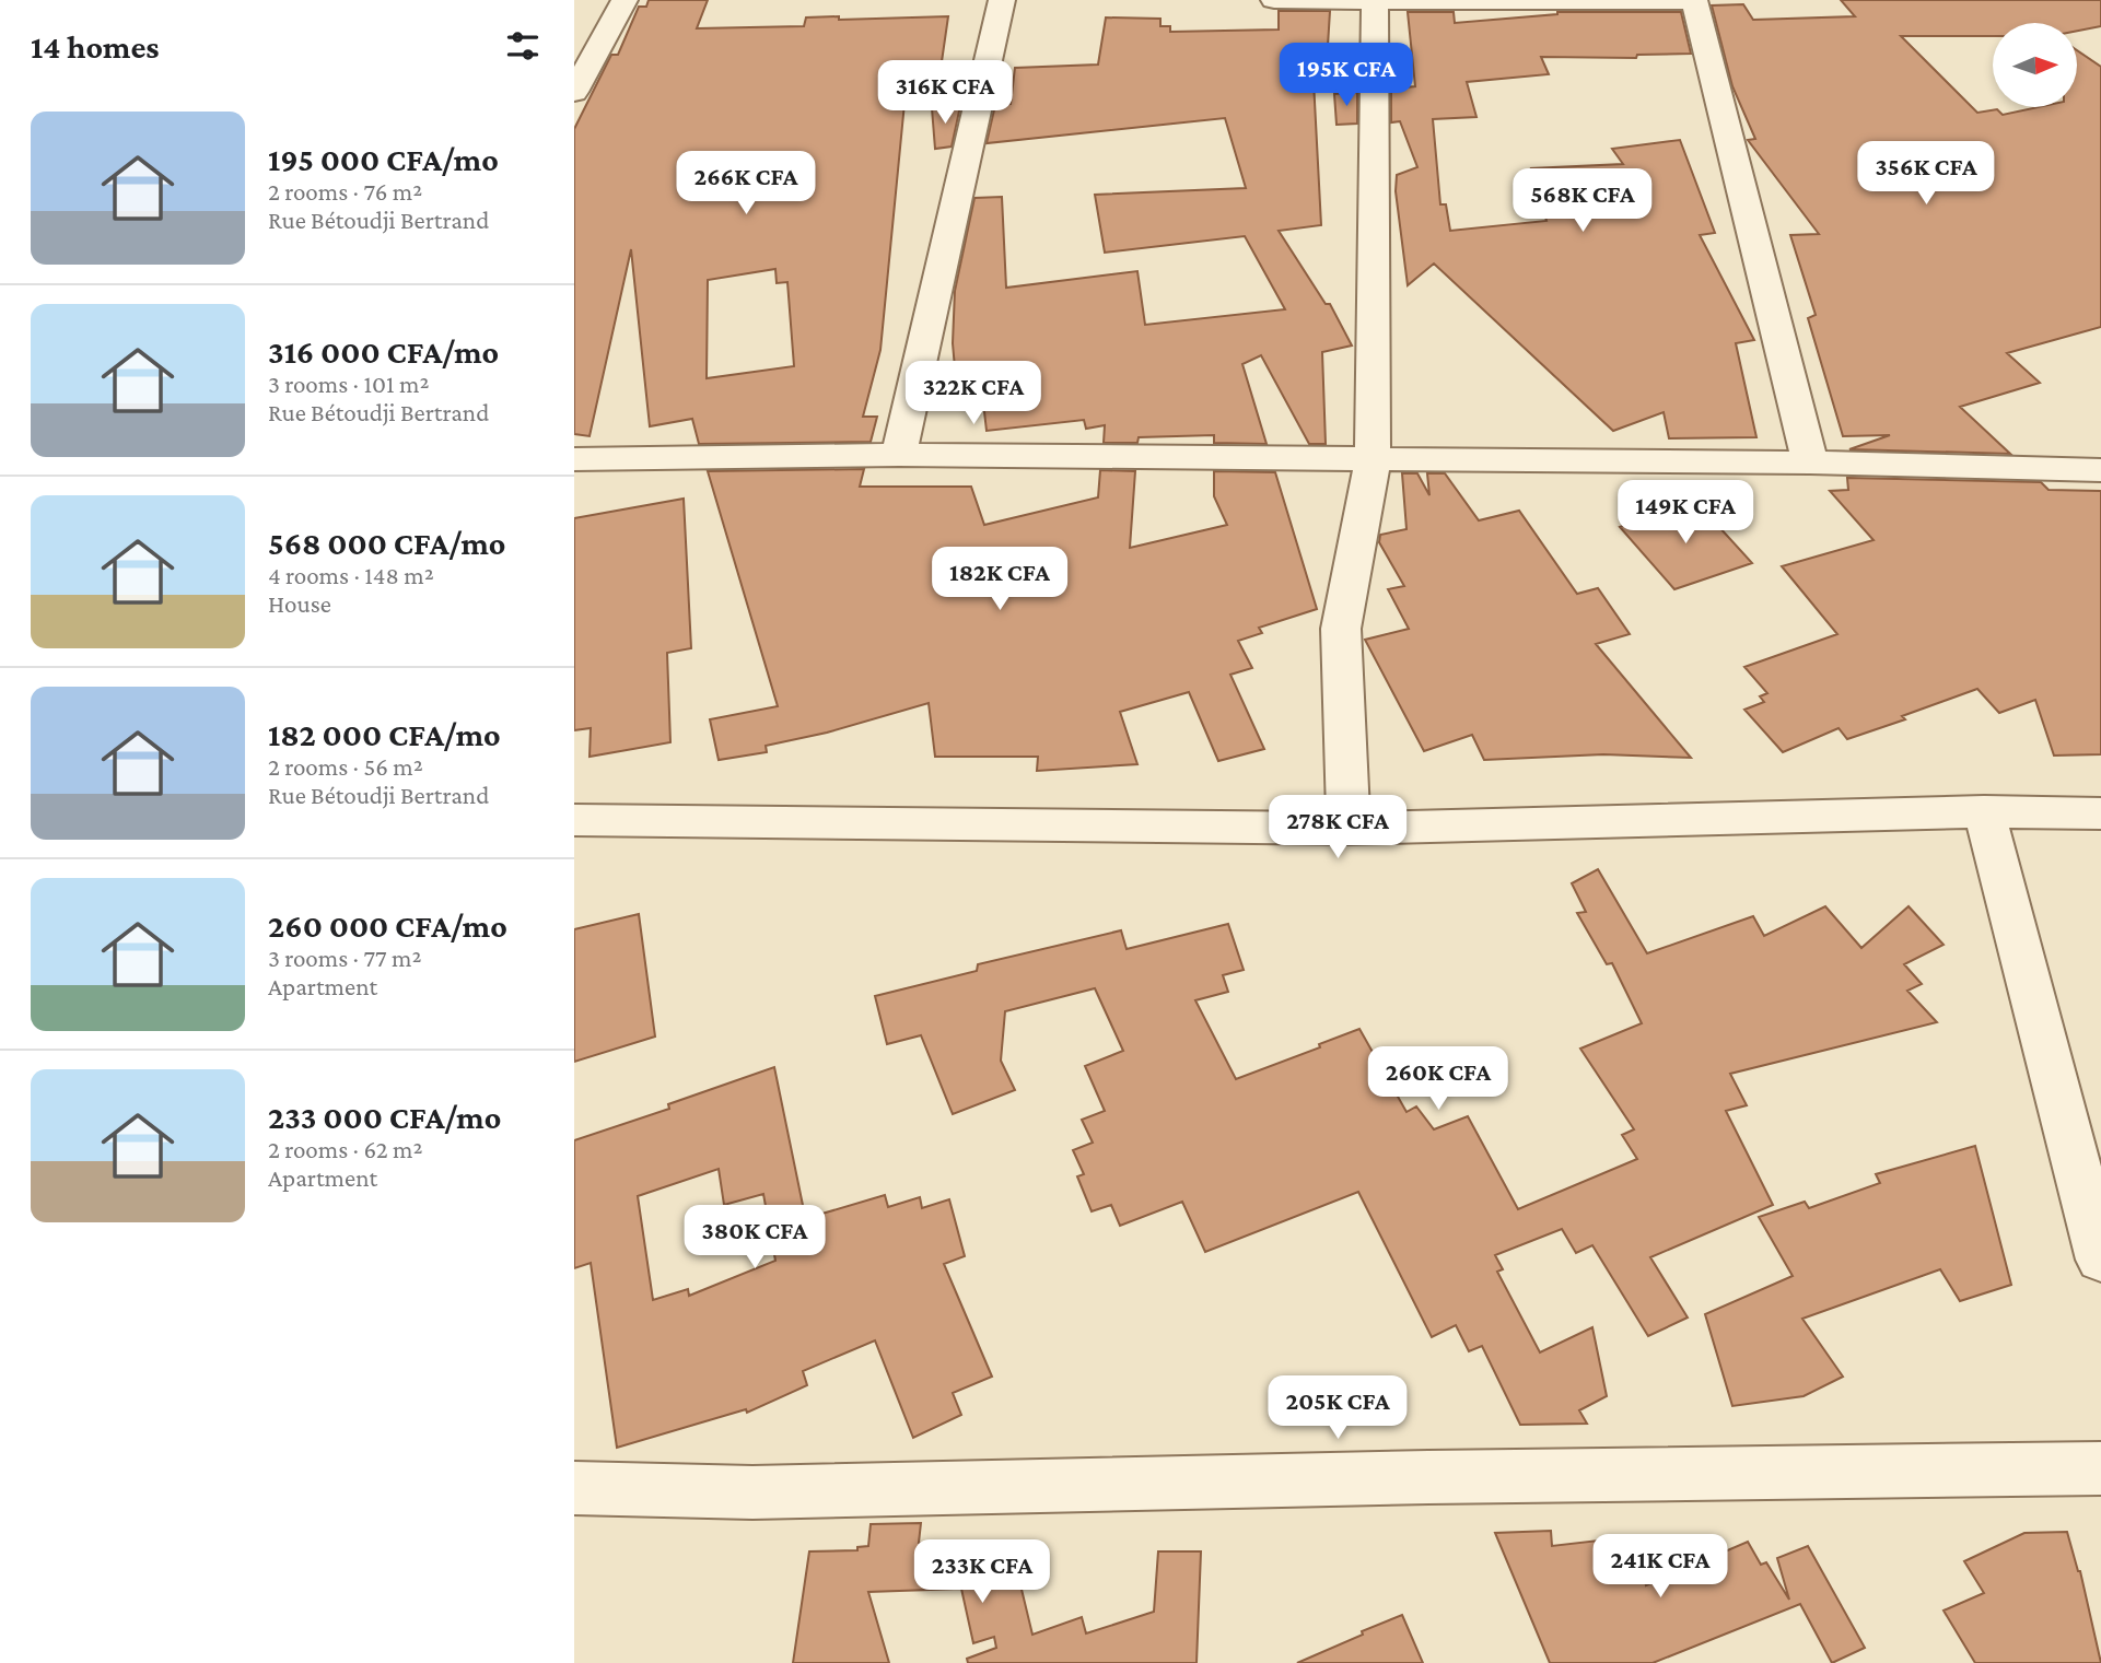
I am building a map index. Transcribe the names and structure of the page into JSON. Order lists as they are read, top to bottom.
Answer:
{
  "north": "right",
  "page": {
    "heading": "14 homes",
    "price": [
      "195K CFA",
      "316K CFA",
      "356K CFA",
      "266K CFA",
      "568K CFA",
      "322K CFA",
      "149K CFA",
      "182K CFA",
      "278K CFA",
      "260K CFA",
      "380K CFA",
      "205K CFA",
      "241K CFA",
      "233K CFA"
    ],
    "list": [
      {
        "name": "195 000 CFA/mo",
        "note": "2 rooms · 76 m² · Rue Bétoudji Bertrand"
      },
      {
        "name": "316 000 CFA/mo",
        "note": "3 rooms · 101 m² · Rue Bétoudji Bertrand"
      },
      {
        "name": "568 000 CFA/mo",
        "note": "4 rooms · 148 m² · House"
      },
      {
        "name": "182 000 CFA/mo",
        "note": "2 rooms · 56 m² · Rue Bétoudji Bertrand"
      },
      {
        "name": "260 000 CFA/mo",
        "note": "3 rooms · 77 m² · Apartment"
      },
      {
        "name": "233 000 CFA/mo",
        "note": "2 rooms · 62 m² · Apartment"
      }
    ]
  }
}
